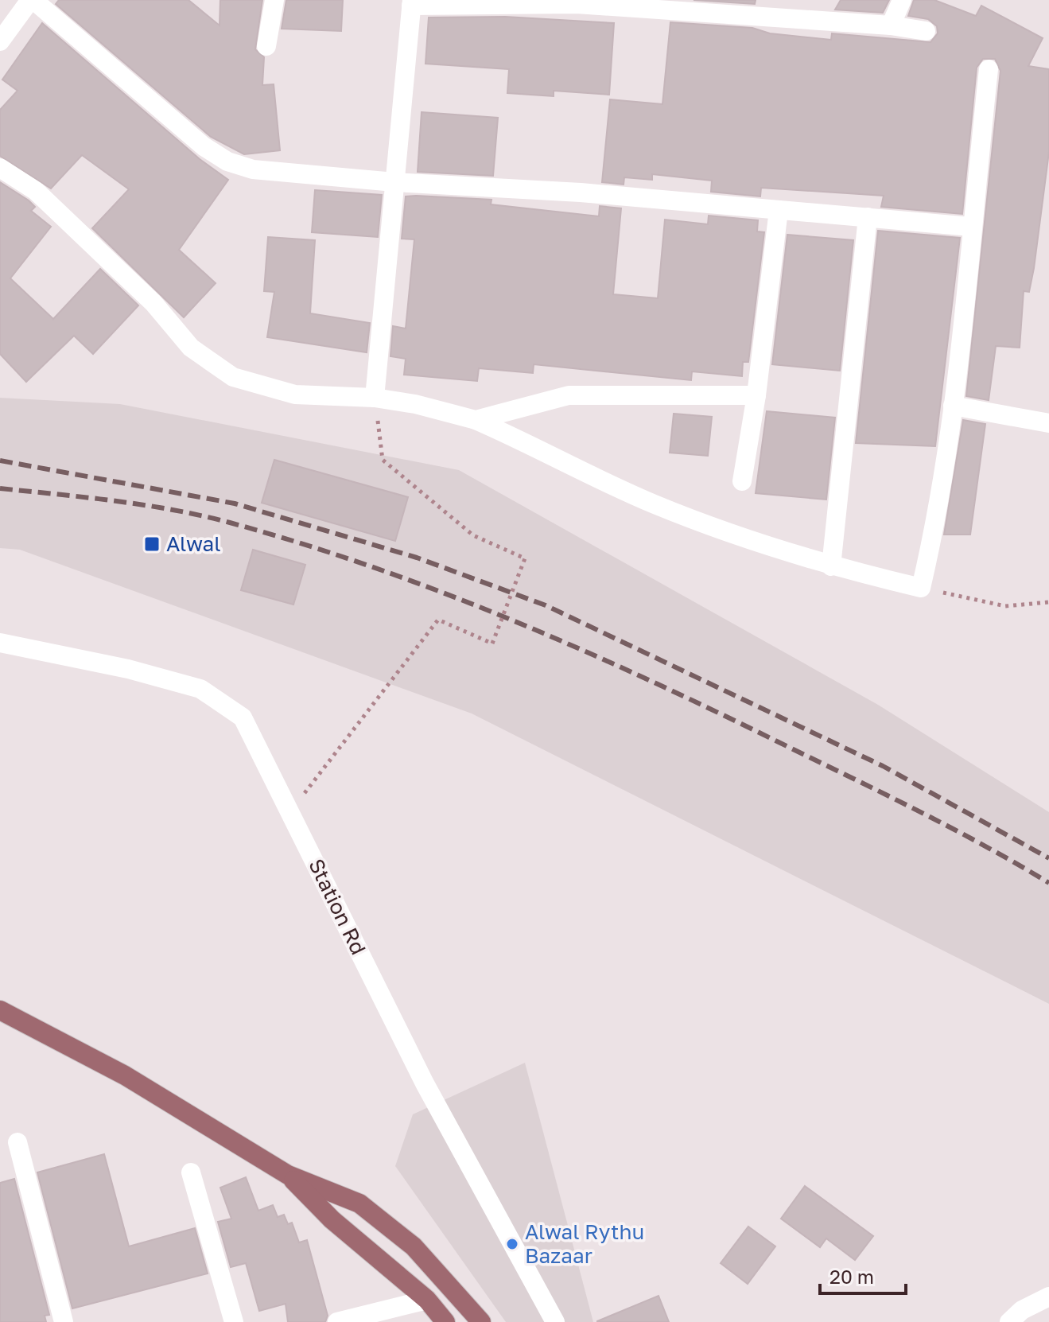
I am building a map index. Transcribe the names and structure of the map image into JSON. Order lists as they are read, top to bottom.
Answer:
{
  "streets": {
    "street": ["Station Rd"]
  },
  "places": {
    "transit": ["Alwal"],
    "other": ["Alwal Rythu Bazaar"]
  },
  "scale_bar": "20 m"
}
